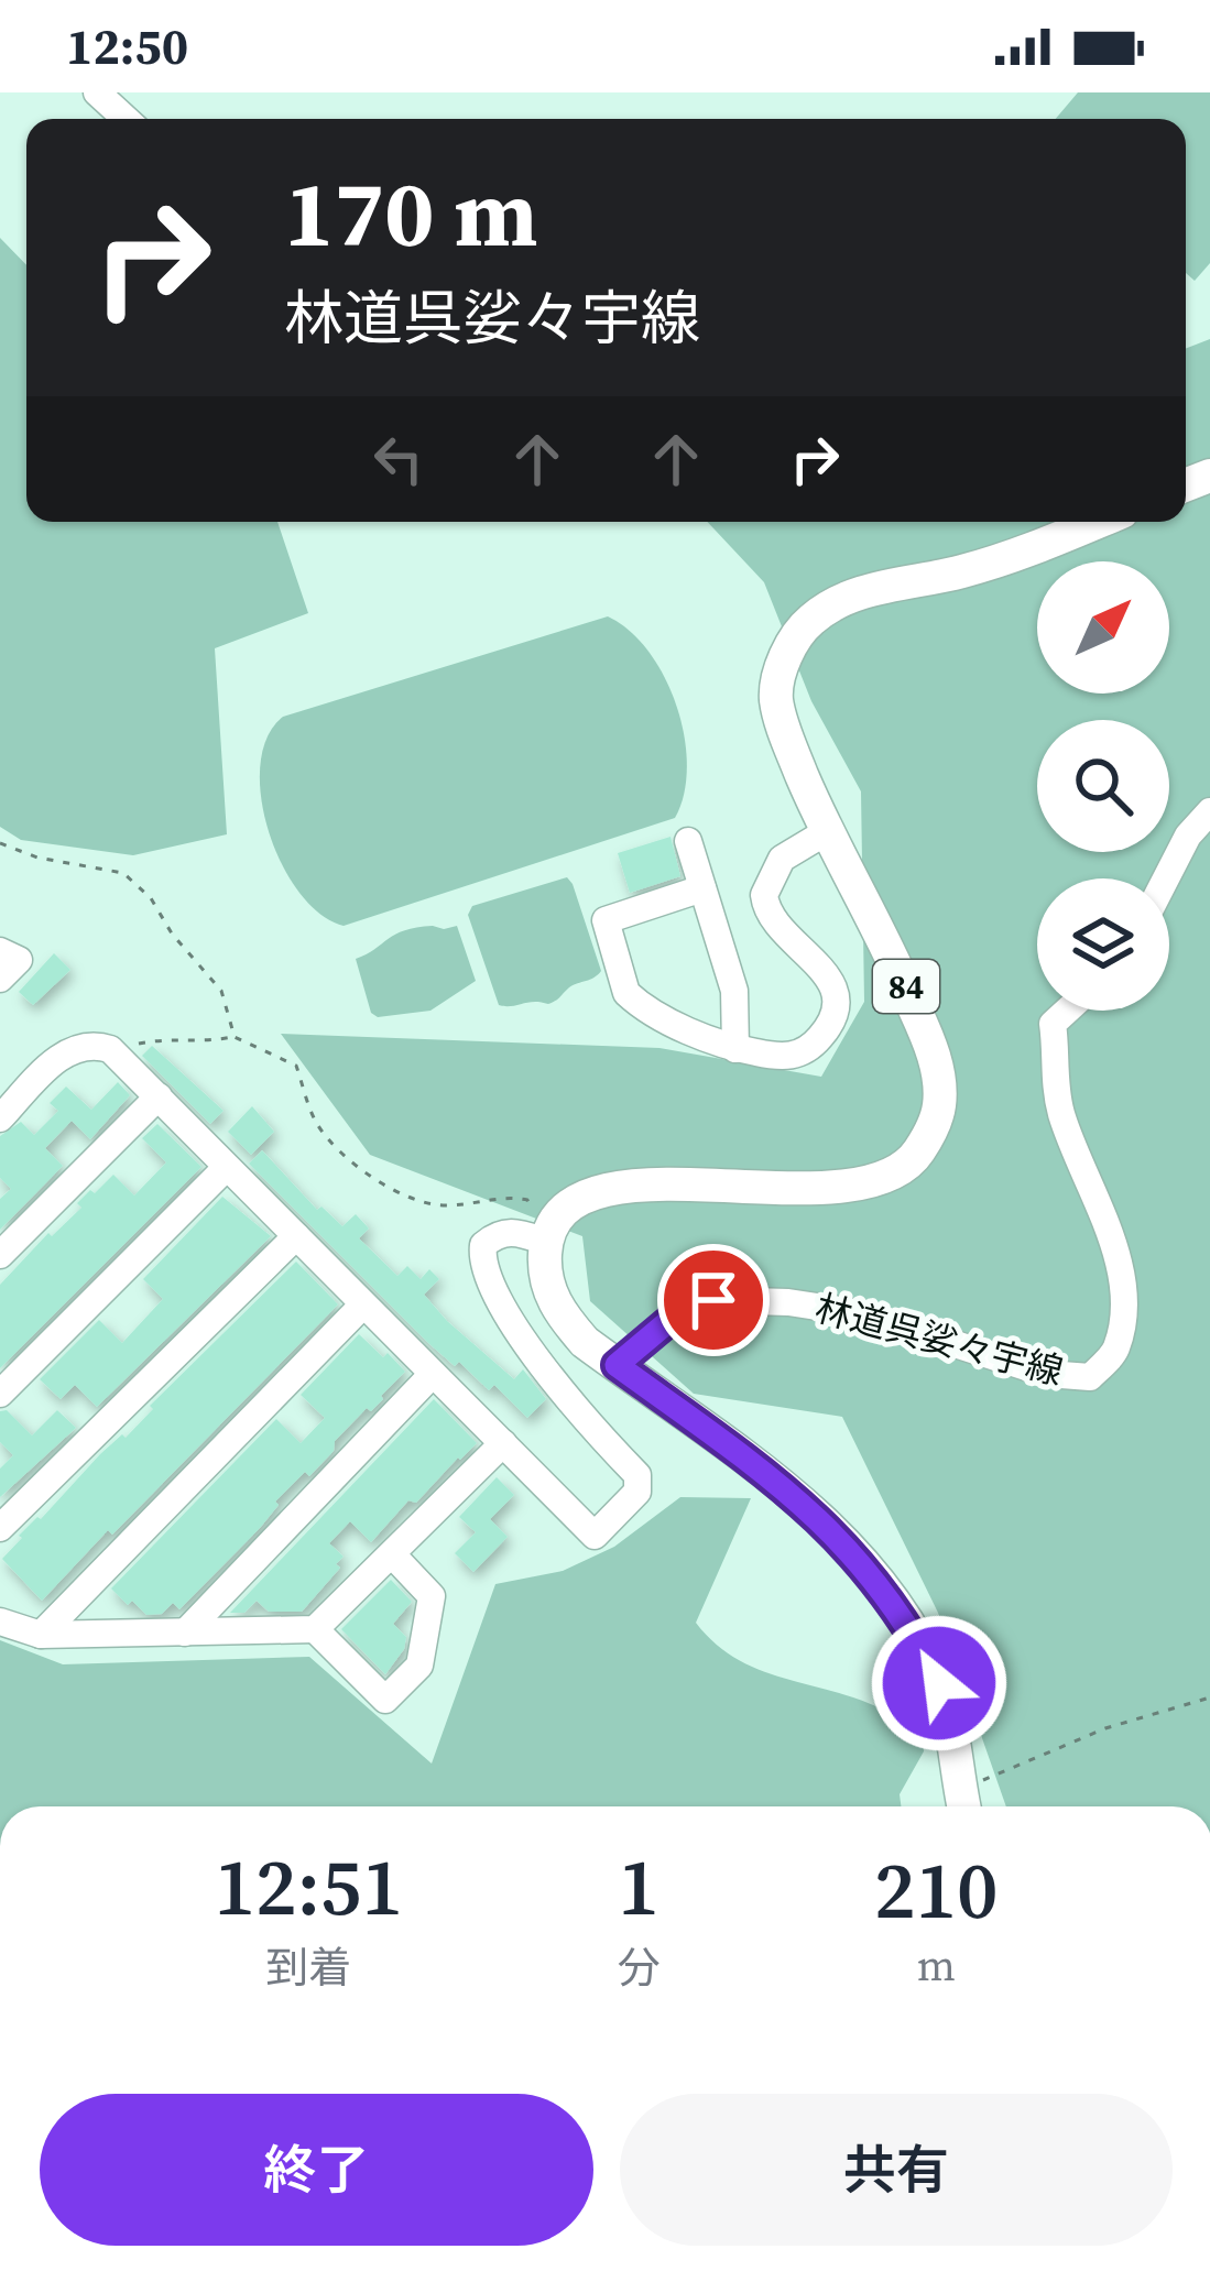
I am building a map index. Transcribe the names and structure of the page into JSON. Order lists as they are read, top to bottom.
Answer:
{
  "streets": {
    "main road": ["84"],
    "street": ["林道呉娑々宇線"]
  },
  "north": "top right",
  "page": {
    "status": "12:50",
    "turn": ["170 m", "林道呉娑々宇線"],
    "eta": [
      "12:51",
      "到着",
      "1",
      "分",
      "210",
      "m"
    ],
    "buttons": ["終了", "共有"]
  }
}
